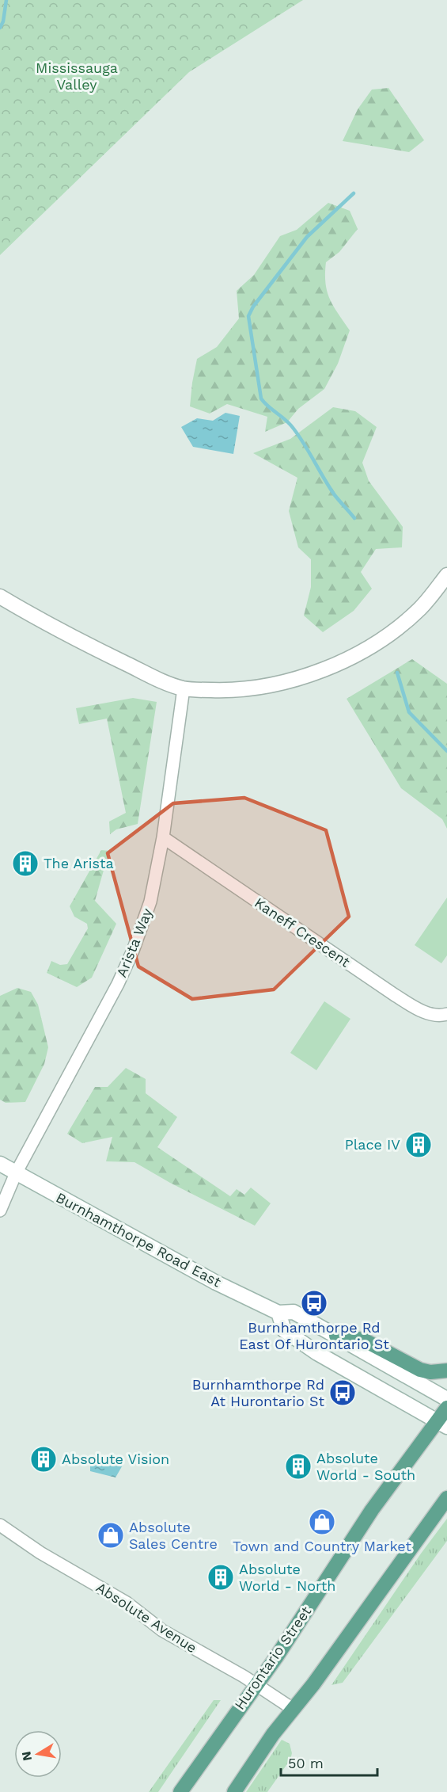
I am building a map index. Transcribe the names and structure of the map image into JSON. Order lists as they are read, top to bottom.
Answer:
{
  "streets": {
    "main road": ["Burnhamthorpe Road East", "Hurontario Street"],
    "street": ["Kaneff Crescent", "Arista Way", "Absolute Avenue"]
  },
  "crossings": [
    ["Kaneff Crescent", "Arista Way"],
    ["Arista Way", "Burnhamthorpe Road East"],
    ["Absolute Avenue", "Hurontario Street"]
  ],
  "parks": ["Mississauga Valley"],
  "places": {
    "building": [
      "The Arista",
      "Place IV",
      "Absolute Vision",
      "Absolute World - South",
      "Absolute World - North"
    ],
    "bus stop": ["Burnhamthorpe Rd East Of Hurontario St", "Burnhamthorpe Rd At Hurontario St"],
    "shop": ["Town and Country Market", "Absolute Sales Centre"]
  },
  "scale_bar": "50 m",
  "north": "left"
}
